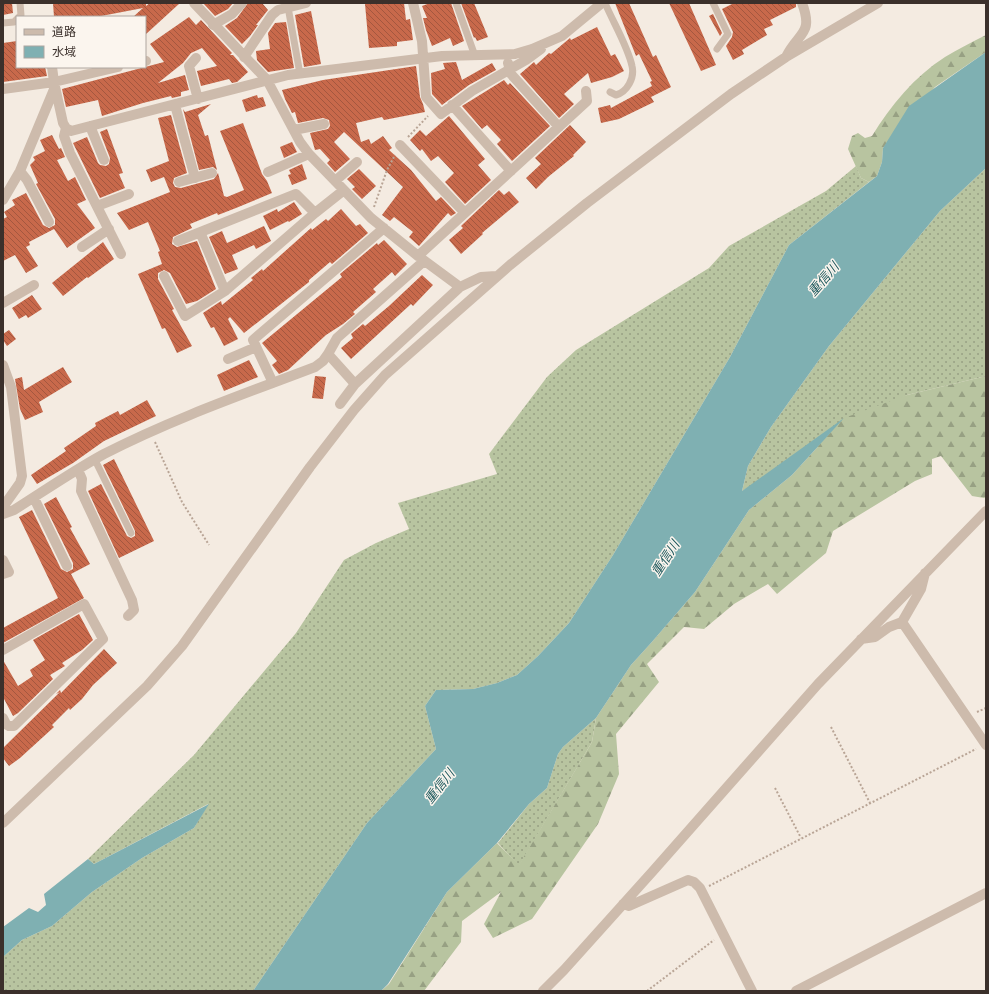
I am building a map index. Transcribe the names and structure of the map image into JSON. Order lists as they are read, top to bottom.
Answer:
{
  "water": ["重信川"],
  "legend": ["道路", "水域"]
}
